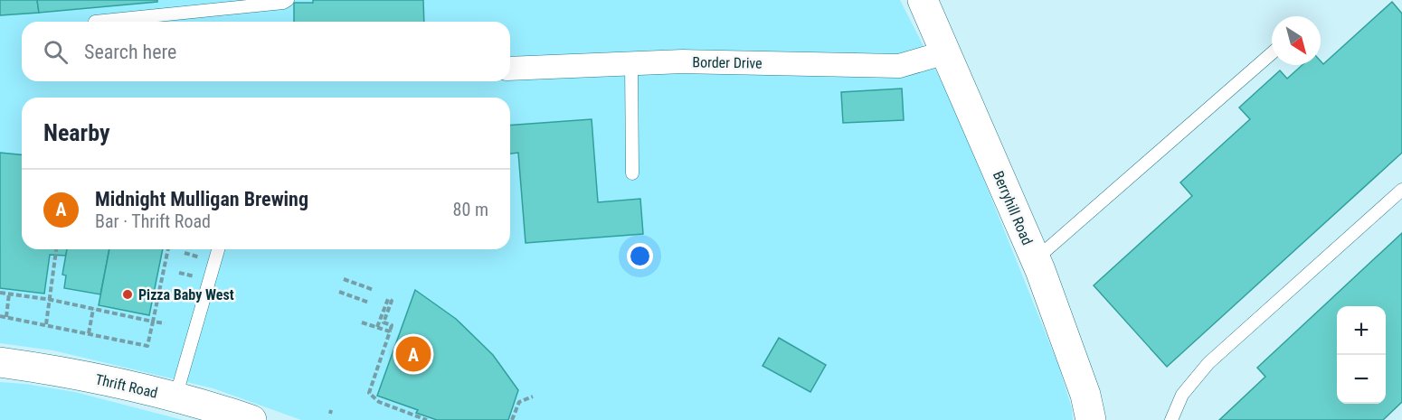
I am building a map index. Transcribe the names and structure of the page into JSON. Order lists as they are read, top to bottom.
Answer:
{
  "streets": {
    "street": ["Border Drive", "Berryhill Road", "Thrift Road"]
  },
  "crossings": [
    ["Border Drive", "Berryhill Road"]
  ],
  "places": ["Pizza Baby West"],
  "north": "bottom right",
  "page": {
    "search": "Search here",
    "heading": "Nearby",
    "list": [
      {
        "mark": "A",
        "name": "Midnight Mulligan Brewing",
        "note": "Bar · Thrift Road",
        "value": "80 m"
      }
    ],
    "map_buttons": ["+", "−"],
    "pins": "A"
  }
}
